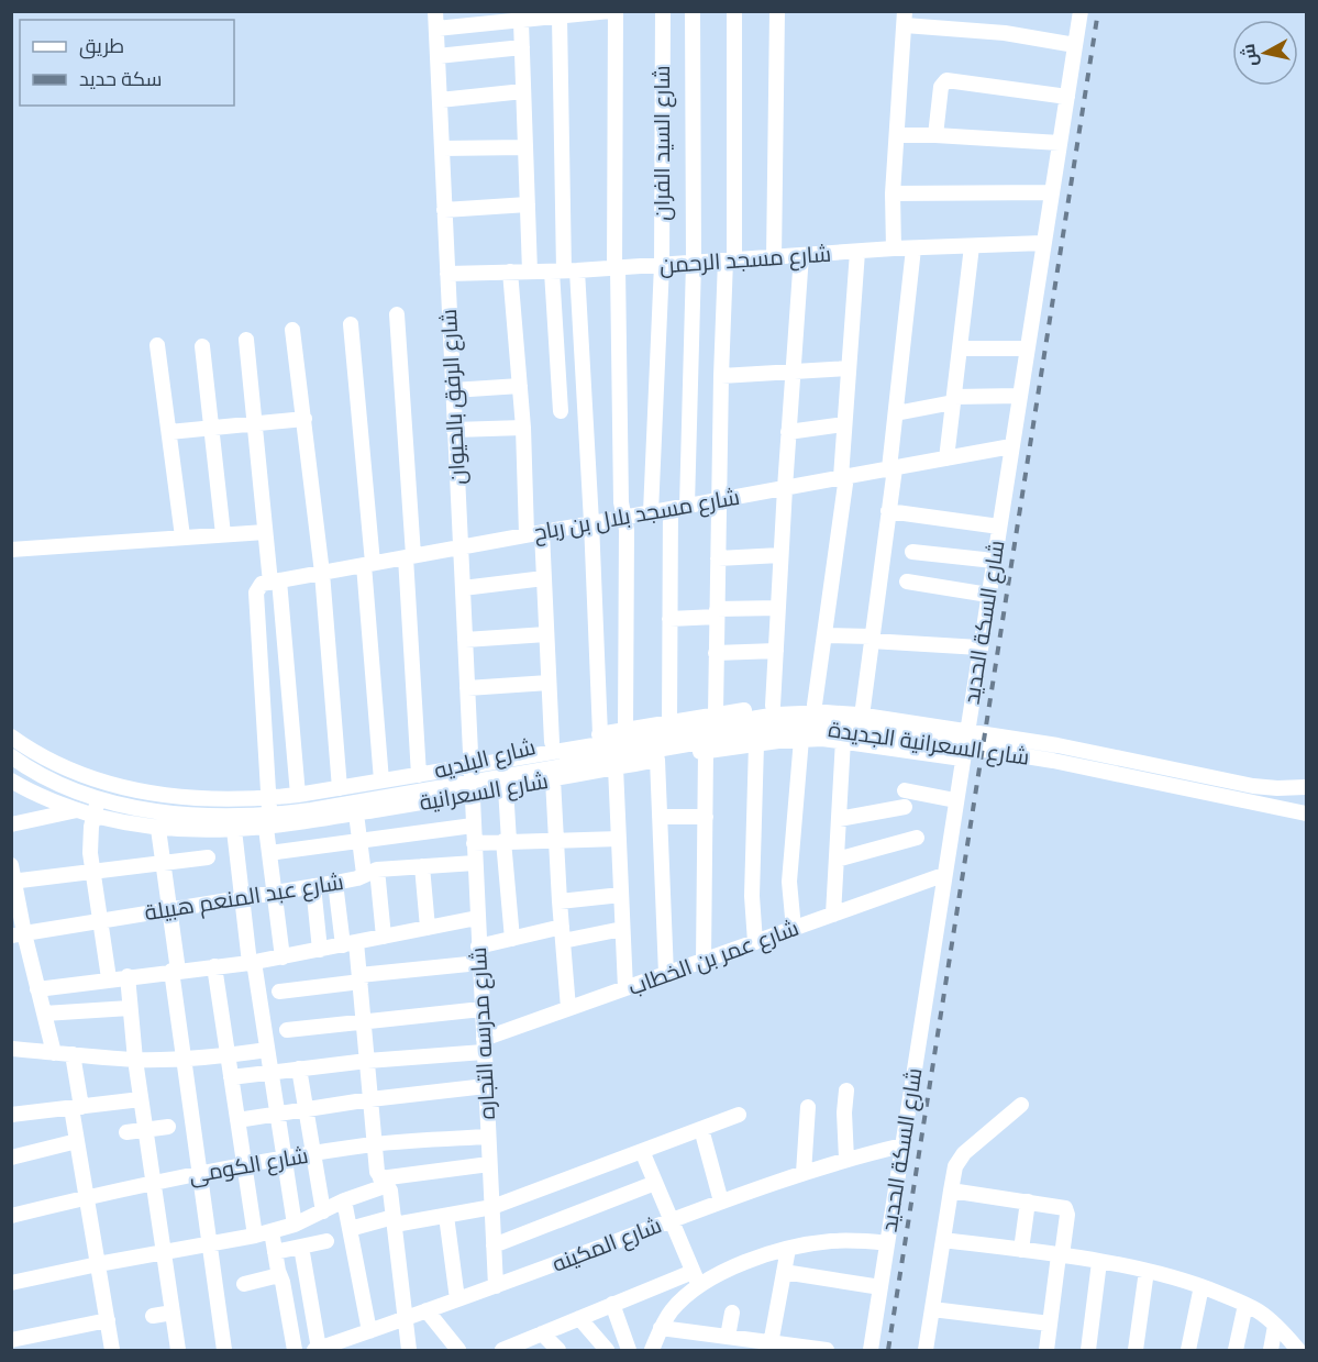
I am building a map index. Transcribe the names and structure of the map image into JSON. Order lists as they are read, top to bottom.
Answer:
{
  "streets": {
    "street": [
      "شارع السيد الفران",
      "شارع مسجد الرحمن",
      "شارع الرفق بالحيوان",
      "شارع مسجد بلال بن رباح",
      "شارع السكة الحديد",
      "شارع السعرانية الجديدة",
      "شارع البلديه",
      "شارع السعرانية",
      "شارع عبد المنعم هبيلة",
      "شارع عمر بن الخطاب",
      "شارع مدرسه التجاره",
      "شارع الكومى",
      "شارع المكينه"
    ]
  },
  "crossings": [
    ["شارع السيد الفران", "شارع مسجد الرحمن"],
    ["شارع السيد الفران", "شارع مسجد بلال بن رباح"],
    ["شارع مسجد الرحمن", "شارع الرفق بالحيوان"],
    ["شارع مسجد الرحمن", "شارع السكة الحديد"],
    ["شارع الرفق بالحيوان", "شارع مسجد بلال بن رباح"],
    ["شارع الرفق بالحيوان", "شارع السعرانية الجديدة"],
    ["شارع الرفق بالحيوان", "شارع البلديه"],
    ["شارع الرفق بالحيوان", "شارع السعرانية"],
    ["شارع الرفق بالحيوان", "شارع مدرسه التجاره"],
    ["شارع مسجد بلال بن رباح", "شارع السكة الحديد"],
    ["شارع السكة الحديد", "شارع البلديه"],
    ["شارع السكة الحديد", "شارع السعرانية"],
    ["شارع السكة الحديد", "شارع عمر بن الخطاب"],
    ["شارع السكة الحديد", "شارع المكينه"],
    ["شارع السعرانية الجديدة", "شارع البلديه"],
    ["شارع السعرانية الجديدة", "شارع السعرانية"],
    ["شارع السعرانية الجديدة", "شارع مدرسه التجاره"],
    ["شارع البلديه", "شارع السعرانية"],
    ["شارع البلديه", "شارع مدرسه التجاره"],
    ["شارع السعرانية", "شارع مدرسه التجاره"],
    ["شارع عبد المنعم هبيلة", "شارع مدرسه التجاره"],
    ["شارع عمر بن الخطاب", "شارع مدرسه التجاره"],
    ["شارع مدرسه التجاره", "شارع الكومى"],
    ["شارع مدرسه التجاره", "شارع المكينه"]
  ],
  "legend": ["طريق", "سكة حديد"],
  "north": "left"
}
